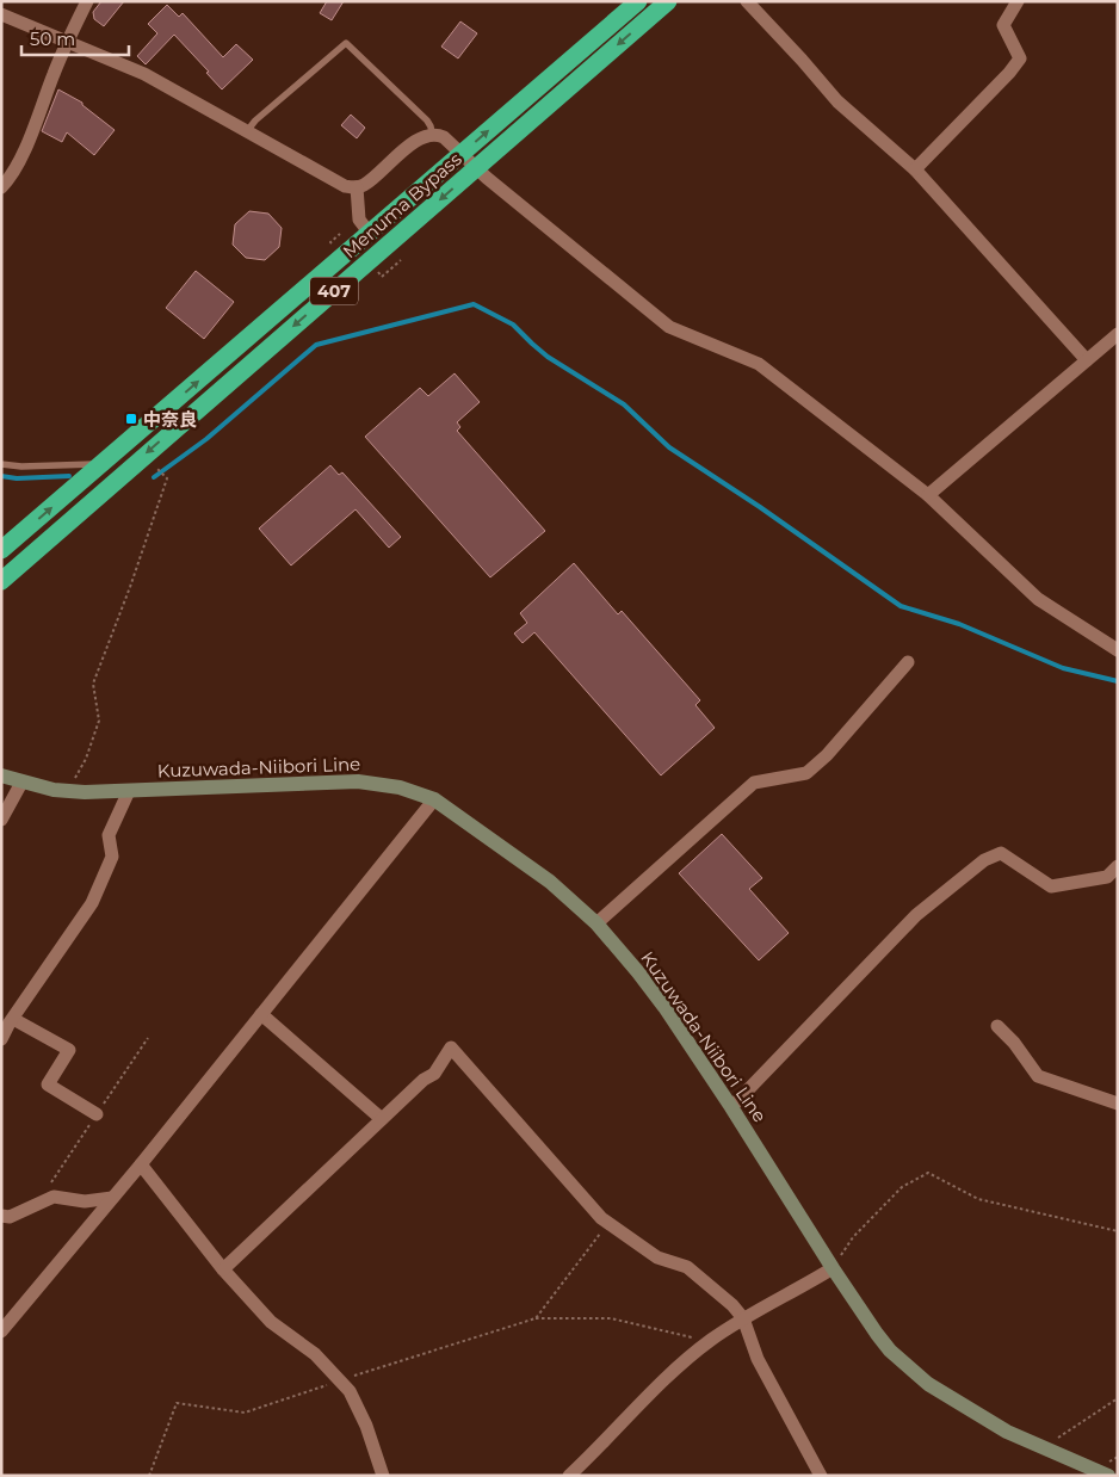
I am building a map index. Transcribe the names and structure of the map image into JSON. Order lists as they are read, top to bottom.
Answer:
{
  "streets": {
    "highway": ["Menuma Bypass", "407"],
    "main road": ["Kuzuwada-Niibori Line"]
  },
  "places": {
    "transit": ["中奈良"]
  },
  "scale_bar": "50 m"
}
